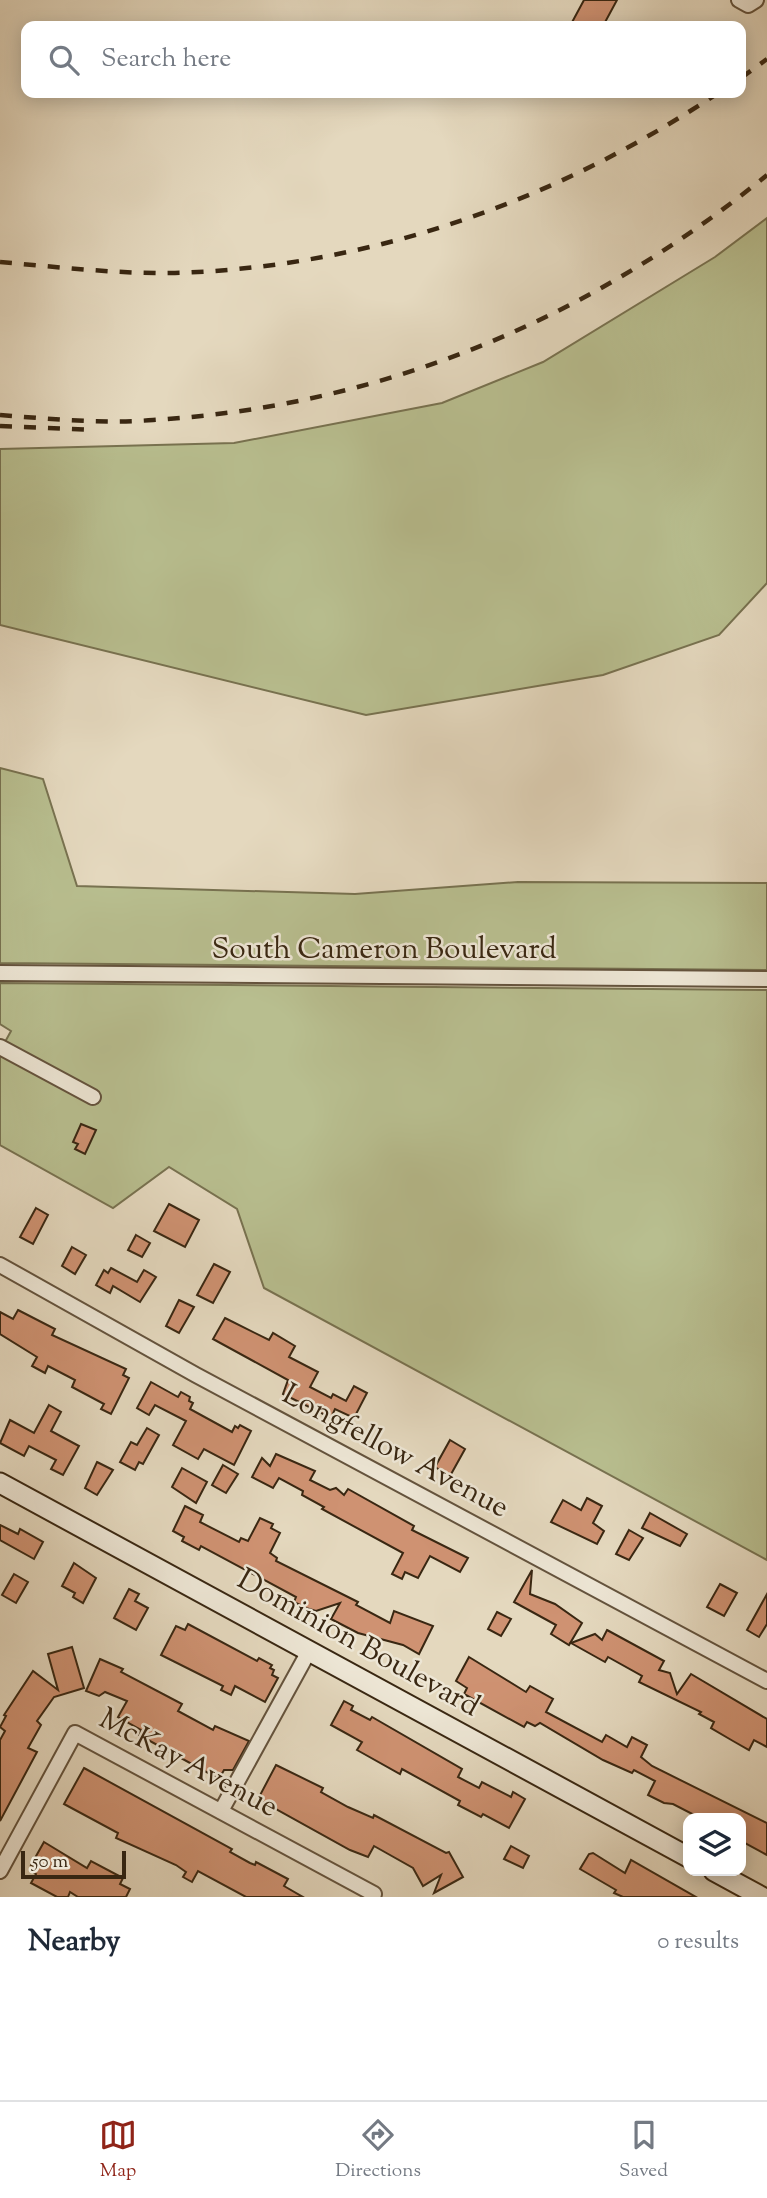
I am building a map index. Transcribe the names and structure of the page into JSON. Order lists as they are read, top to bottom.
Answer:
{
  "streets": {
    "street": [
      "South Cameron Boulevard",
      "Longfellow Avenue",
      "Dominion Boulevard",
      "McKay Avenue"
    ]
  },
  "scale_bar": "50 m",
  "page": {
    "search": "Search here",
    "scale": "50 m",
    "heading": ["Nearby", "0 results"],
    "nav": ["Map", "Directions", "Saved"]
  }
}
